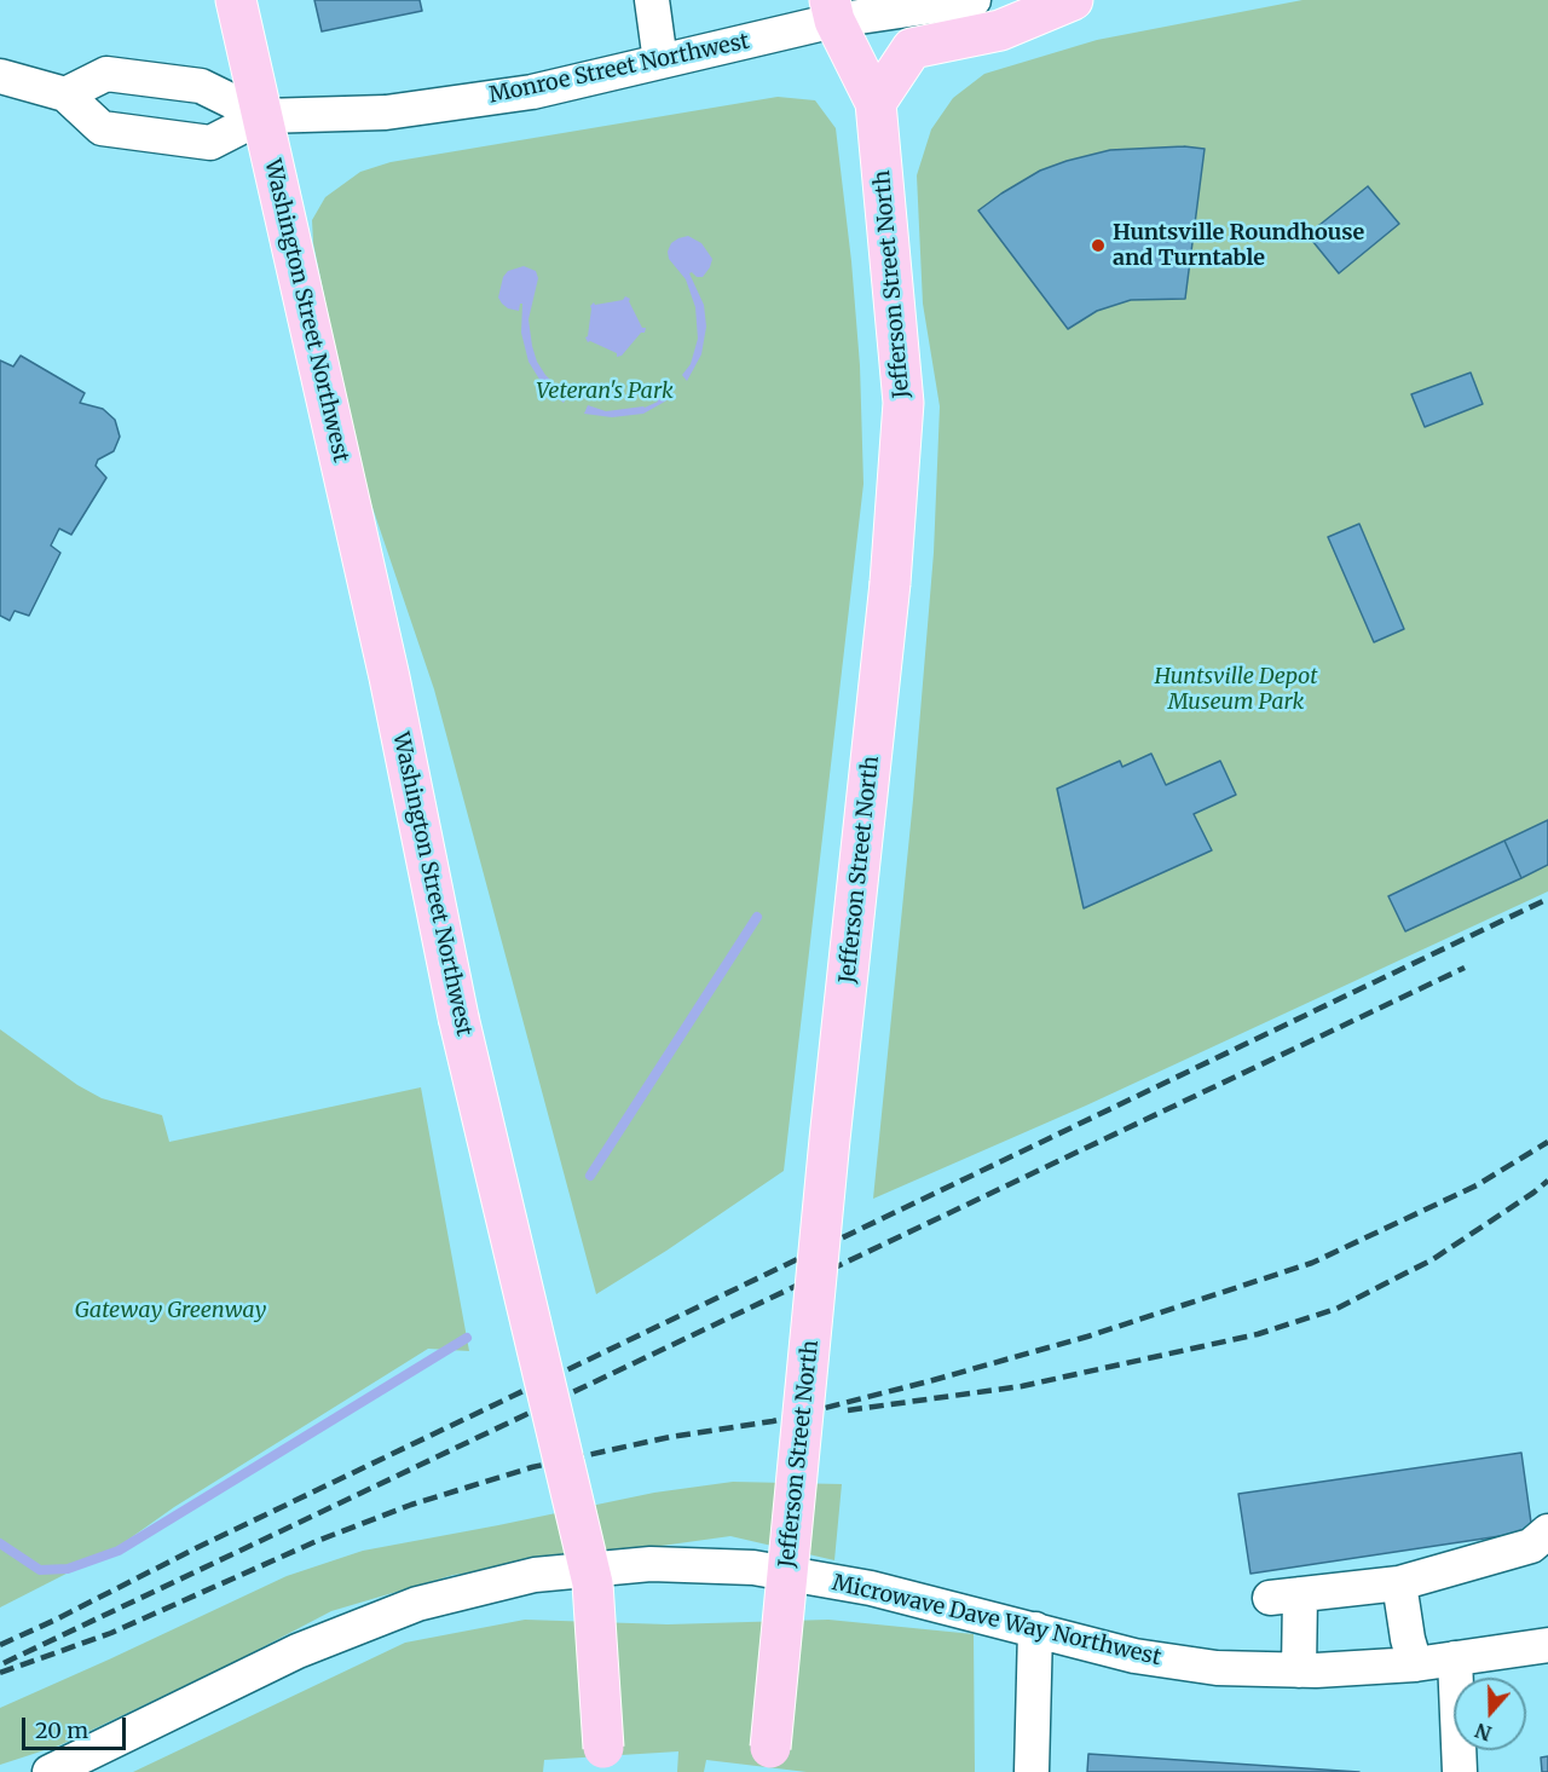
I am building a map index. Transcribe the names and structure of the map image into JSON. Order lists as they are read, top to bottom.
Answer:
{
  "streets": {
    "main road": ["Jefferson Street North", "Washington Street Northwest"],
    "street": ["Monroe Street Northwest", "Microwave Dave Way Northwest"]
  },
  "crossings": [
    ["Monroe Street Northwest", "Jefferson Street North"],
    ["Monroe Street Northwest", "Washington Street Northwest"]
  ],
  "parks": ["Veteran's Park", "Huntsville Depot Museum Park", "Gateway Greenway"],
  "places": ["Huntsville Roundhouse and Turntable"],
  "scale_bar": "20 m",
  "north": "bottom"
}
